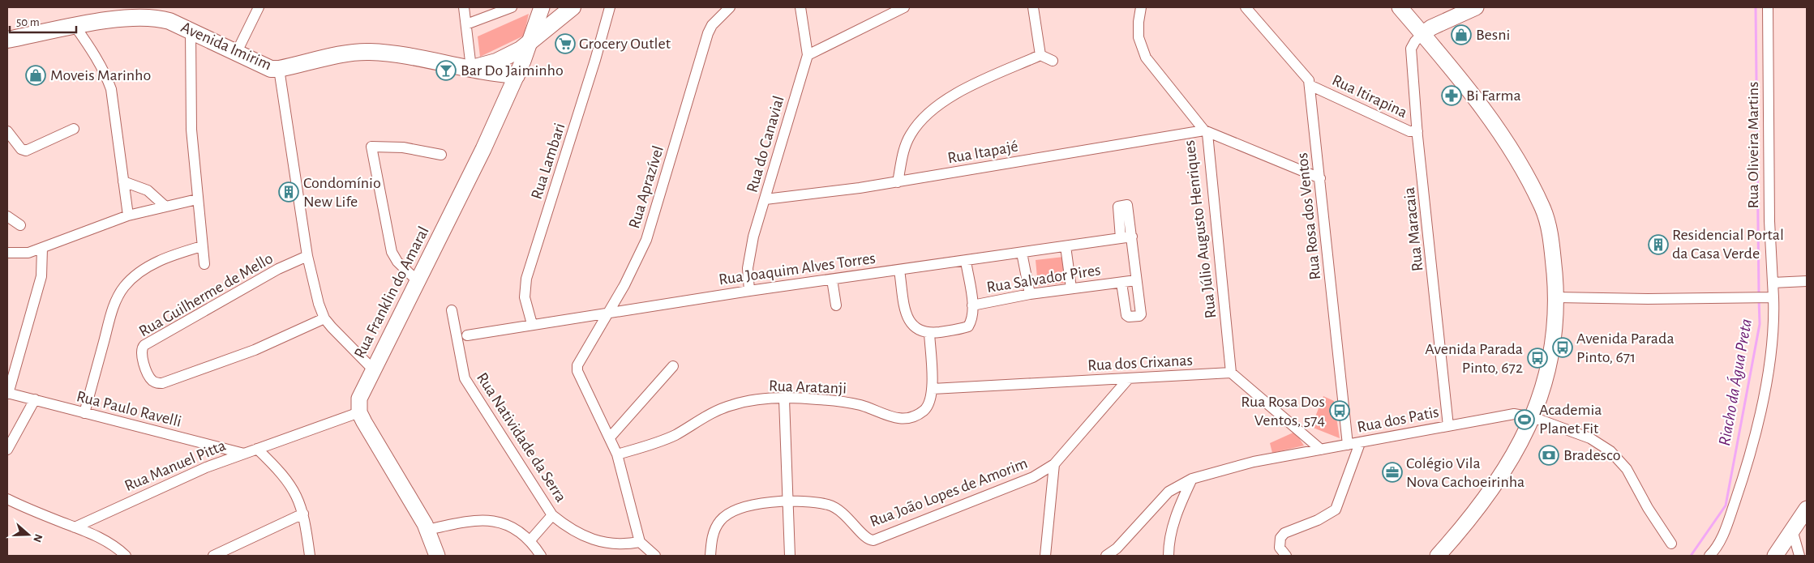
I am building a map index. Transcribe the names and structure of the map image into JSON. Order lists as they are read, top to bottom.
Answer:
{
  "streets": {
    "main road": ["Avenida Imirim"],
    "street": [
      "Rua Itirapina",
      "Rua do Canavial",
      "Rua Oliveira Martins",
      "Rua Itapajé",
      "Rua Lambari",
      "Rua Aprazível",
      "Rua Rosa dos Ventos",
      "Rua Júlio Augusto Henriques",
      "Rua Maracaia",
      "Rua Joaquim Alves Torres",
      "Rua Salvador Pires",
      "Rua Franklin do Amaral",
      "Rua Guilherme de Mello",
      "Rua dos Crixanas",
      "Rua Aratanji",
      "Rua Paulo Ravelli",
      "Rua dos Patis",
      "Rua Natividade da Serra",
      "Rua Manuel Pitta",
      "Rua João Lopes de Amorim"
    ]
  },
  "crossings": [
    ["Avenida Imirim", "Rua Franklin do Amaral"],
    ["Rua Itirapina", "Rua Rosa dos Ventos"],
    ["Rua Itirapina", "Rua Maracaia"],
    ["Rua do Canavial", "Rua Itapajé"],
    ["Rua do Canavial", "Rua Joaquim Alves Torres"],
    ["Rua Itapajé", "Rua Júlio Augusto Henriques"],
    ["Rua Lambari", "Rua Joaquim Alves Torres"],
    ["Rua Aprazível", "Rua Joaquim Alves Torres"],
    ["Rua Rosa dos Ventos", "Rua dos Patis"],
    ["Rua Júlio Augusto Henriques", "Rua dos Crixanas"],
    ["Rua Maracaia", "Rua dos Patis"],
    ["Rua Salvador Pires", "Rua Aratanji"],
    ["Rua Franklin do Amaral", "Rua Manuel Pitta"],
    ["Rua dos Crixanas", "Rua Aratanji"],
    ["Rua dos Crixanas", "Rua João Lopes de Amorim"],
    ["Rua Paulo Ravelli", "Rua Manuel Pitta"]
  ],
  "water": ["Riacho da Água Preta"],
  "places": {
    "shop": ["Besni", "Moveis Marinho"],
    "supermarket": ["Grocery Outlet"],
    "bar": ["Bar Do Jaiminho"],
    "pharmacy": ["Bi Farma"],
    "building": ["Condomínio New Life", "Residencial Portal da Casa Verde"],
    "bus stop": ["Avenida Parada Pinto, 671", "Avenida Parada Pinto, 672", "Rua Rosa Dos Ventos, 574"],
    "sports": ["Academia Planet Fit"],
    "bank": ["Bradesco"],
    "office": ["Colégio Vila Nova Cachoeirinha"]
  },
  "scale_bar": "50 m",
  "north": "right"
}
